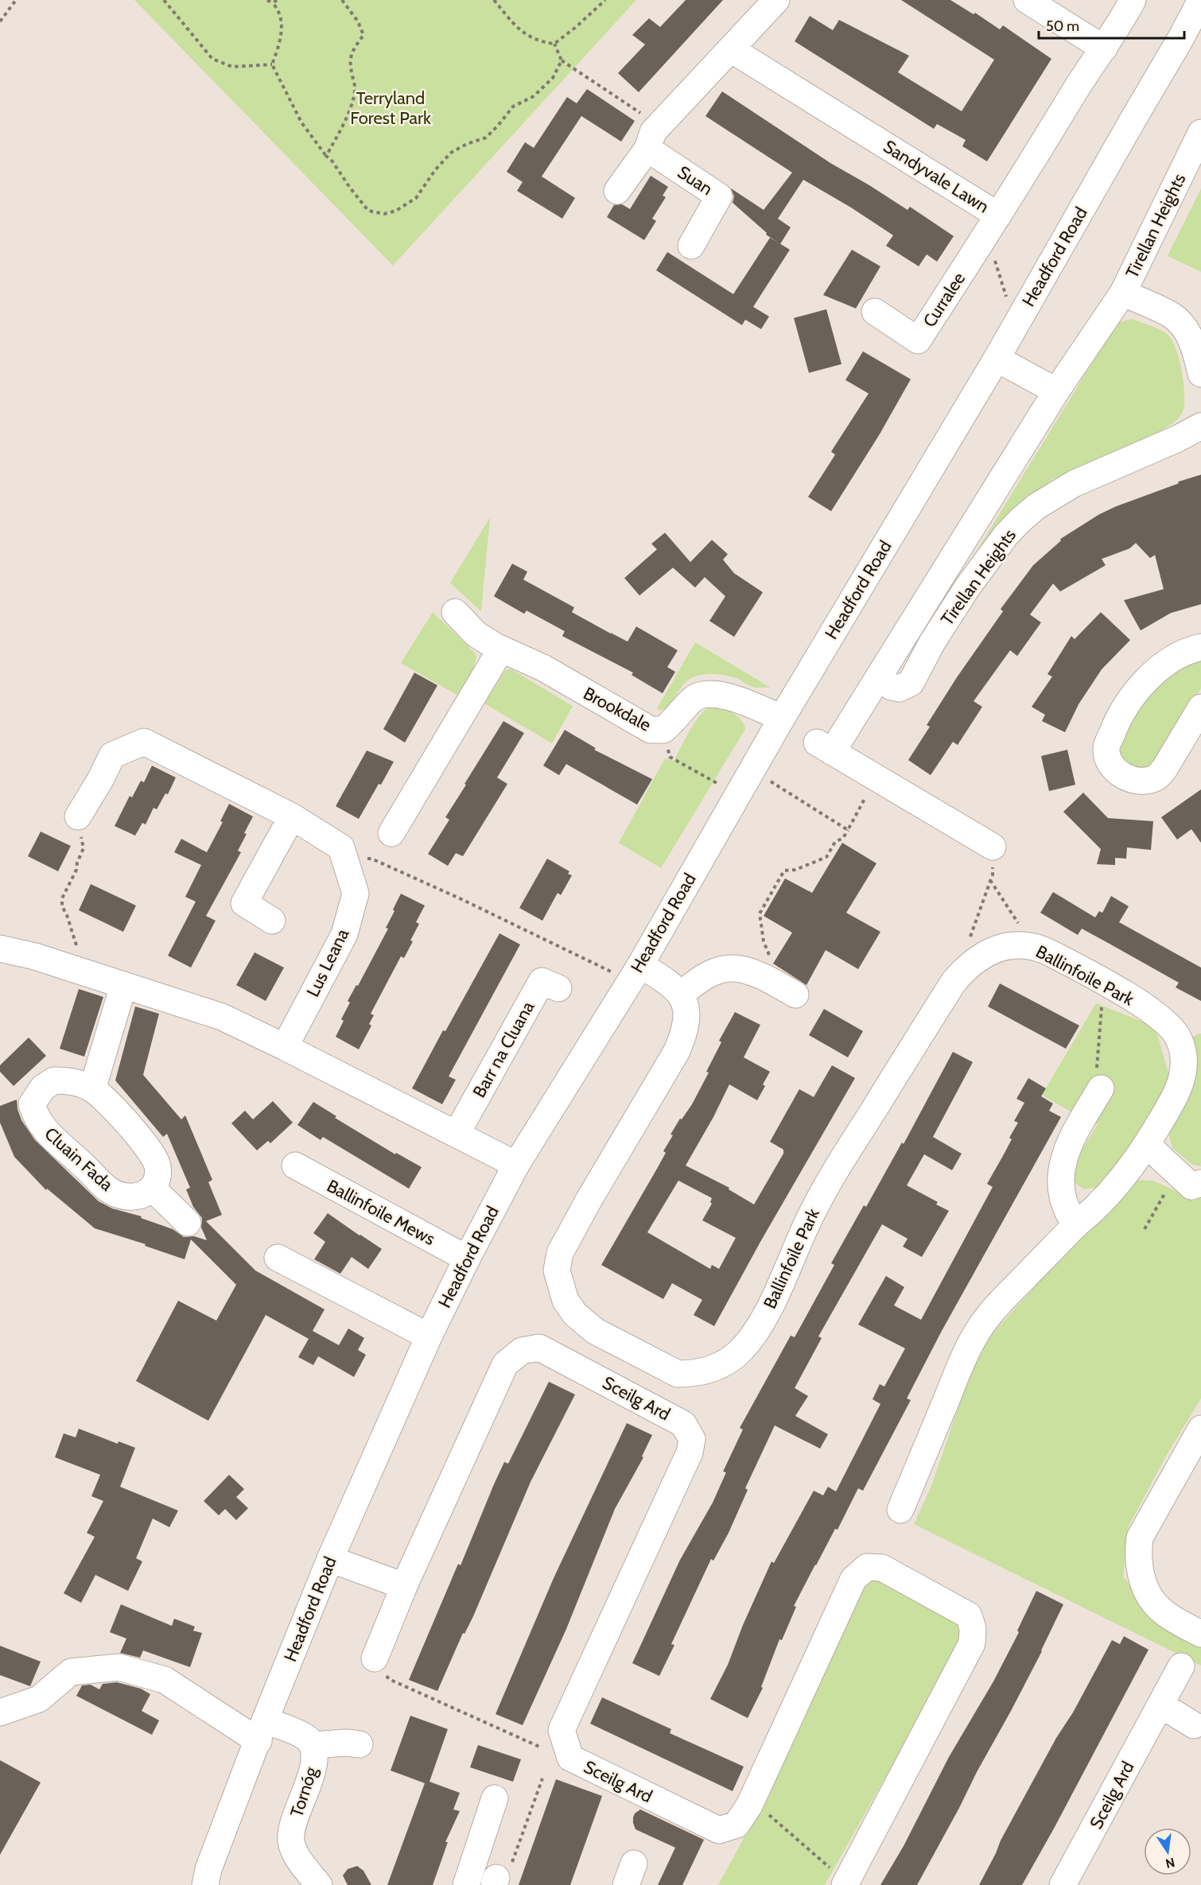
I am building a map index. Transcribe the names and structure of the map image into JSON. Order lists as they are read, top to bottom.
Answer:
{
  "streets": {
    "street": [
      "Sandyvale Lawn",
      "Suan",
      "Tirellan Heights",
      "Headford Road",
      "Curralee",
      "Brookdale",
      "Lus Leana",
      "Ballinfoile Park",
      "Barr na Cluana",
      "Cluain Fada",
      "Ballinfoile Mews",
      "Sceilg Ard",
      "Tornóg"
    ]
  },
  "crossings": [
    ["Sandyvale Lawn", "Curralee"],
    ["Headford Road", "Brookdale"],
    ["Headford Road", "Ballinfoile Mews"],
    ["Headford Road", "Tornóg"]
  ],
  "parks": ["Terryland Forest Park"],
  "scale_bar": "50 m",
  "north": "bottom"
}
